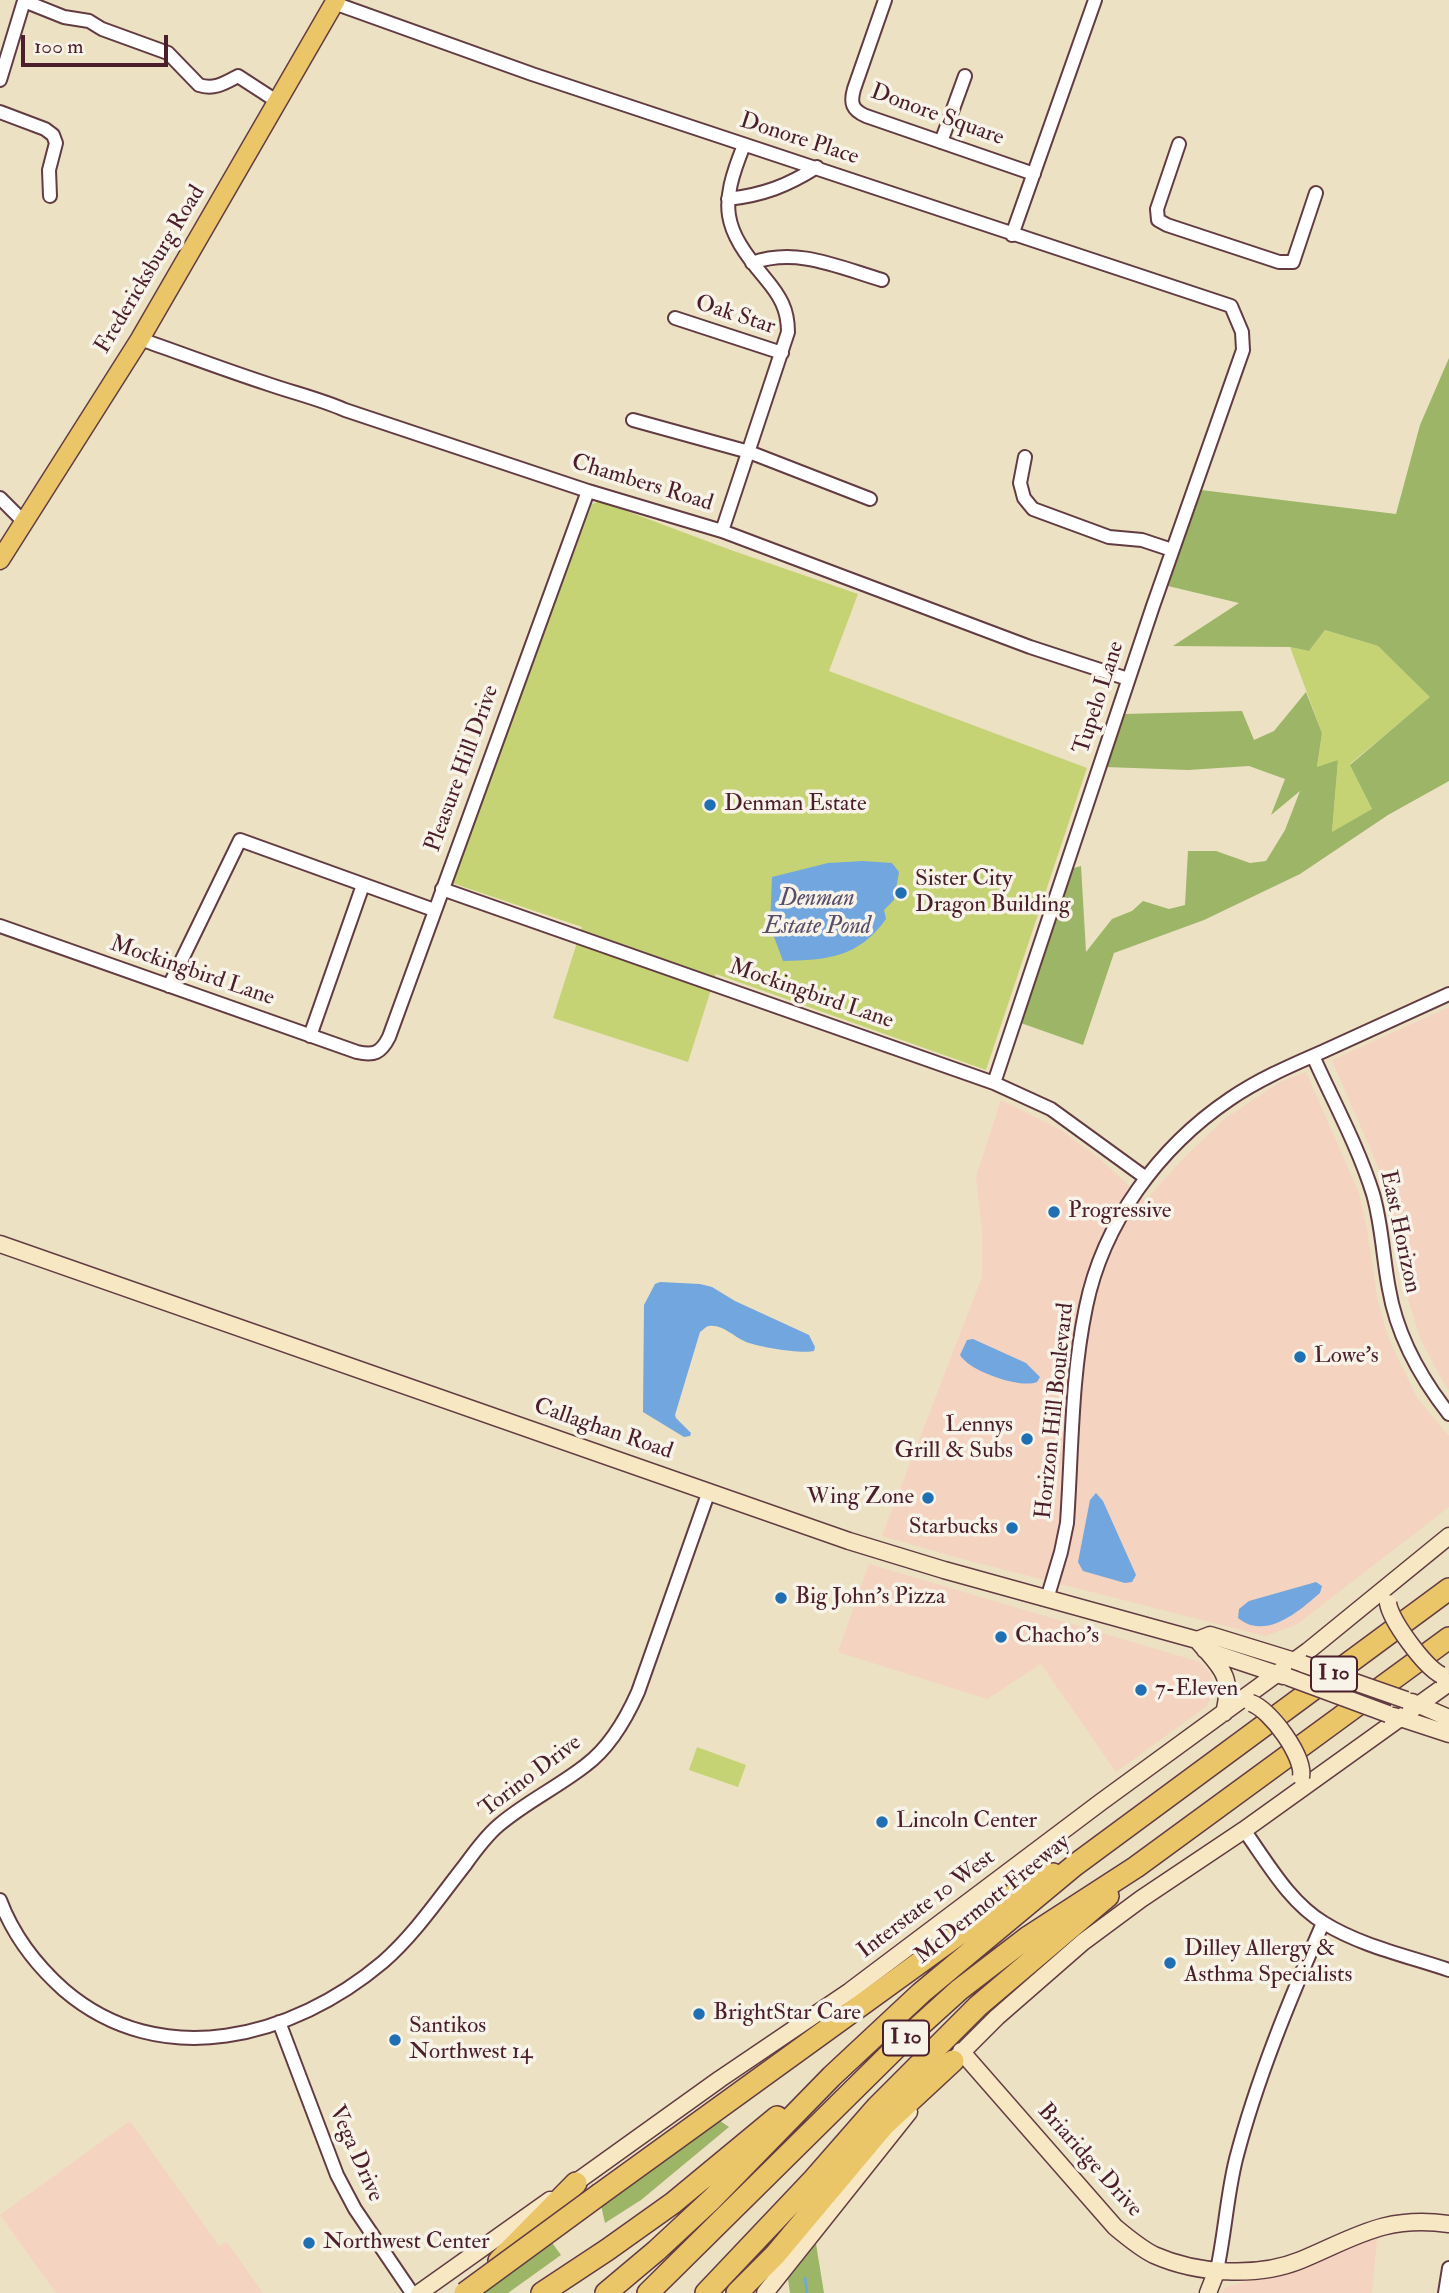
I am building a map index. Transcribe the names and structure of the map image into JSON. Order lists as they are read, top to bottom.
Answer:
{
  "streets": {
    "highway": ["I 10", "McDermott Freeway"],
    "main road": [
      "Fredericksburg Road",
      "Callaghan Road",
      "Interstate 10 West",
      "Briaridge Drive"
    ],
    "street": [
      "Donore Square",
      "Donore Place",
      "Oak Star",
      "Chambers Road",
      "Tupelo Lane",
      "Pleasure Hill Drive",
      "Mockingbird Lane",
      "East Horizon",
      "Horizon Hill Boulevard",
      "Torino Drive",
      "Vega Drive"
    ]
  },
  "crossings": [
    ["Donore Place", "Fredericksburg Road"],
    ["Donore Place", "Tupelo Lane"],
    ["Fredericksburg Road", "Chambers Road"],
    ["Chambers Road", "Tupelo Lane"],
    ["Chambers Road", "Pleasure Hill Drive"],
    ["Tupelo Lane", "Mockingbird Lane"],
    ["Pleasure Hill Drive", "Mockingbird Lane"],
    ["Mockingbird Lane", "Horizon Hill Boulevard"],
    ["East Horizon", "Horizon Hill Boulevard"],
    ["Horizon Hill Boulevard", "Callaghan Road"],
    ["Callaghan Road", "Torino Drive"],
    ["Callaghan Road", "Interstate 10 West"],
    ["Torino Drive", "Vega Drive"]
  ],
  "water": ["Denman Estate Pond"],
  "places": [
    "Denman Estate",
    "Sister City Dragon Building",
    "Progressive",
    "Lowe's",
    "Lennys Grill & Subs",
    "Wing Zone",
    "Starbucks",
    "Big John's Pizza",
    "Chacho's",
    "7-Eleven",
    "Lincoln Center",
    "Dilley Allergy & Asthma Specialists",
    "BrightStar Care",
    "Santikos Northwest 14",
    "Northwest Center"
  ],
  "scale_bar": "100 m"
}
